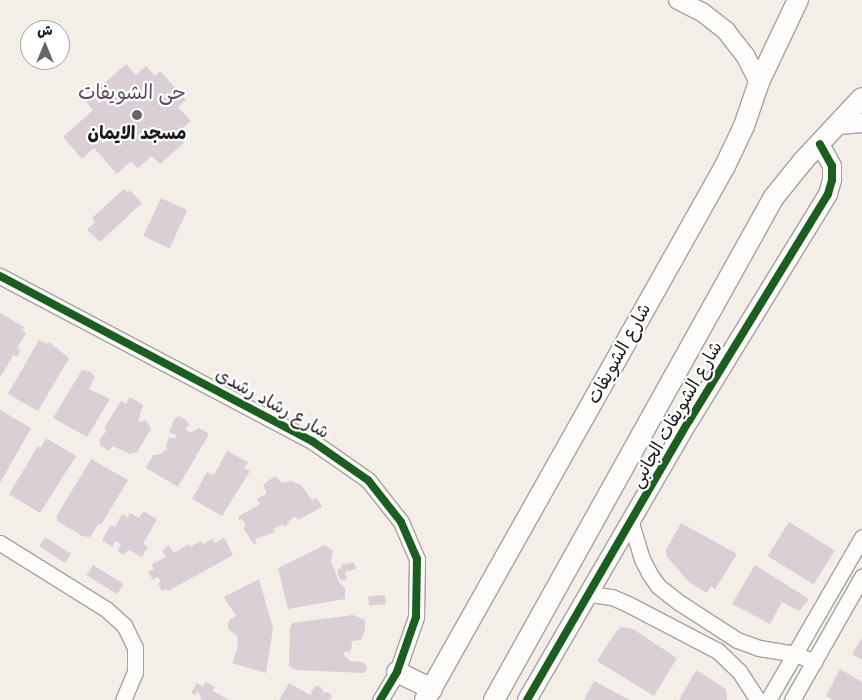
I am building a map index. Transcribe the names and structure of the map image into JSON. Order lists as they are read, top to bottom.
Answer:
{
  "streets": {
    "main road": ["شارع الشويفات"],
    "street": ["شارع رشاد رشدى", "شارع الشويفات الجانبى"]
  },
  "districts": ["حى الشويفات"],
  "places": ["مسجد الايمان"],
  "north": "top"
}
